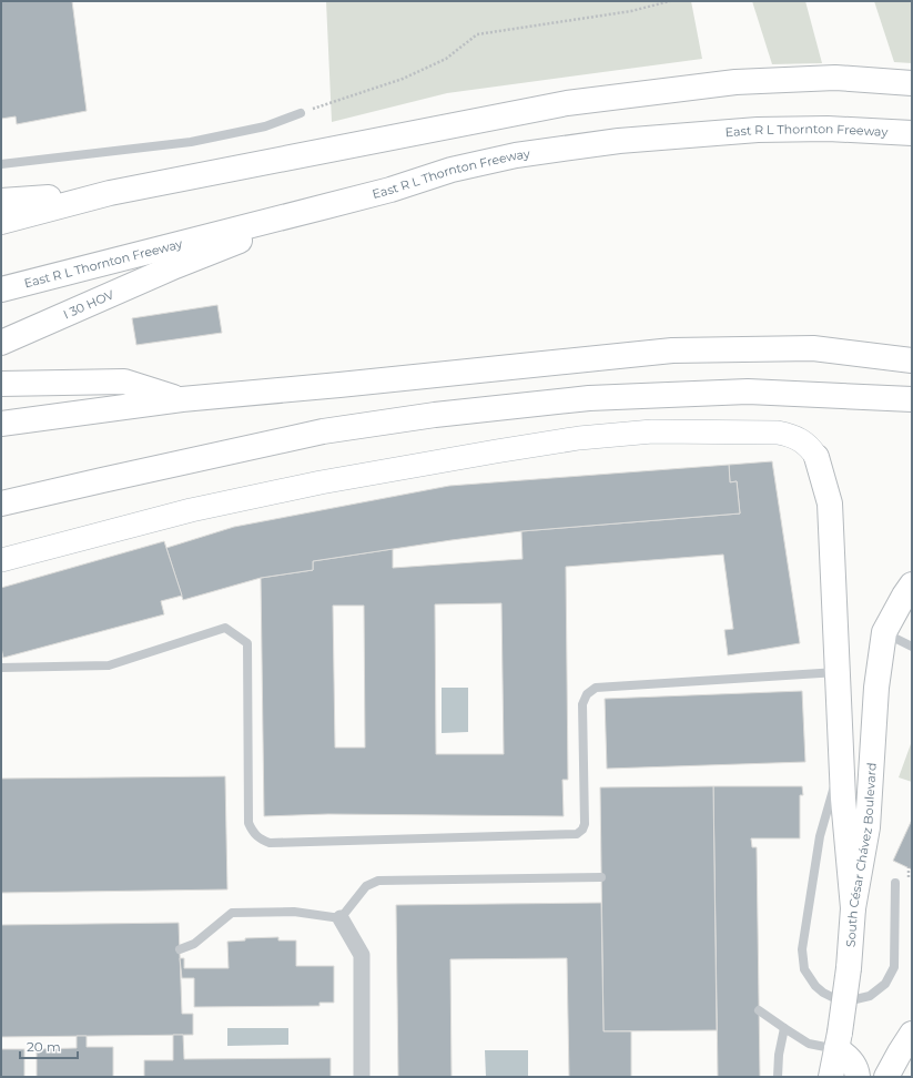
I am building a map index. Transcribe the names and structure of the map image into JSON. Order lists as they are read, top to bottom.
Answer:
{
  "streets": {
    "main road": ["East R L Thornton Freeway", "I 30 HOV", "South César Chávez Boulevard"]
  },
  "crossings": [
    ["East R L Thornton Freeway", "I 30 HOV"]
  ],
  "scale_bar": "20 m"
}
